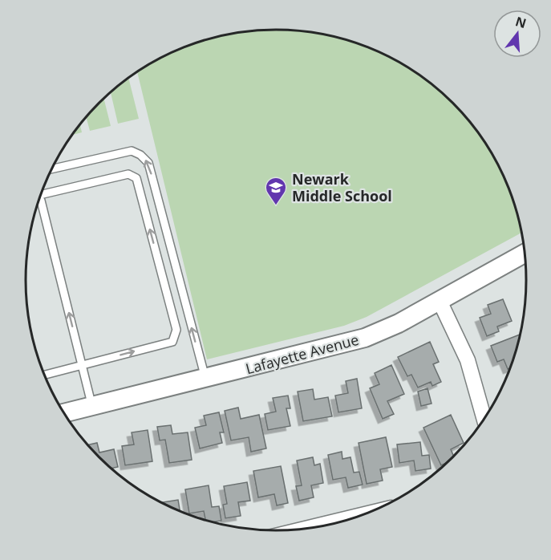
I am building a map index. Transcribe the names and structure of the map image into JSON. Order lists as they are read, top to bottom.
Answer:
{
  "streets": {
    "street": ["Lafayette Avenue"]
  },
  "places": {
    "school or university": ["Newark Middle School"]
  },
  "north": "top"
}
